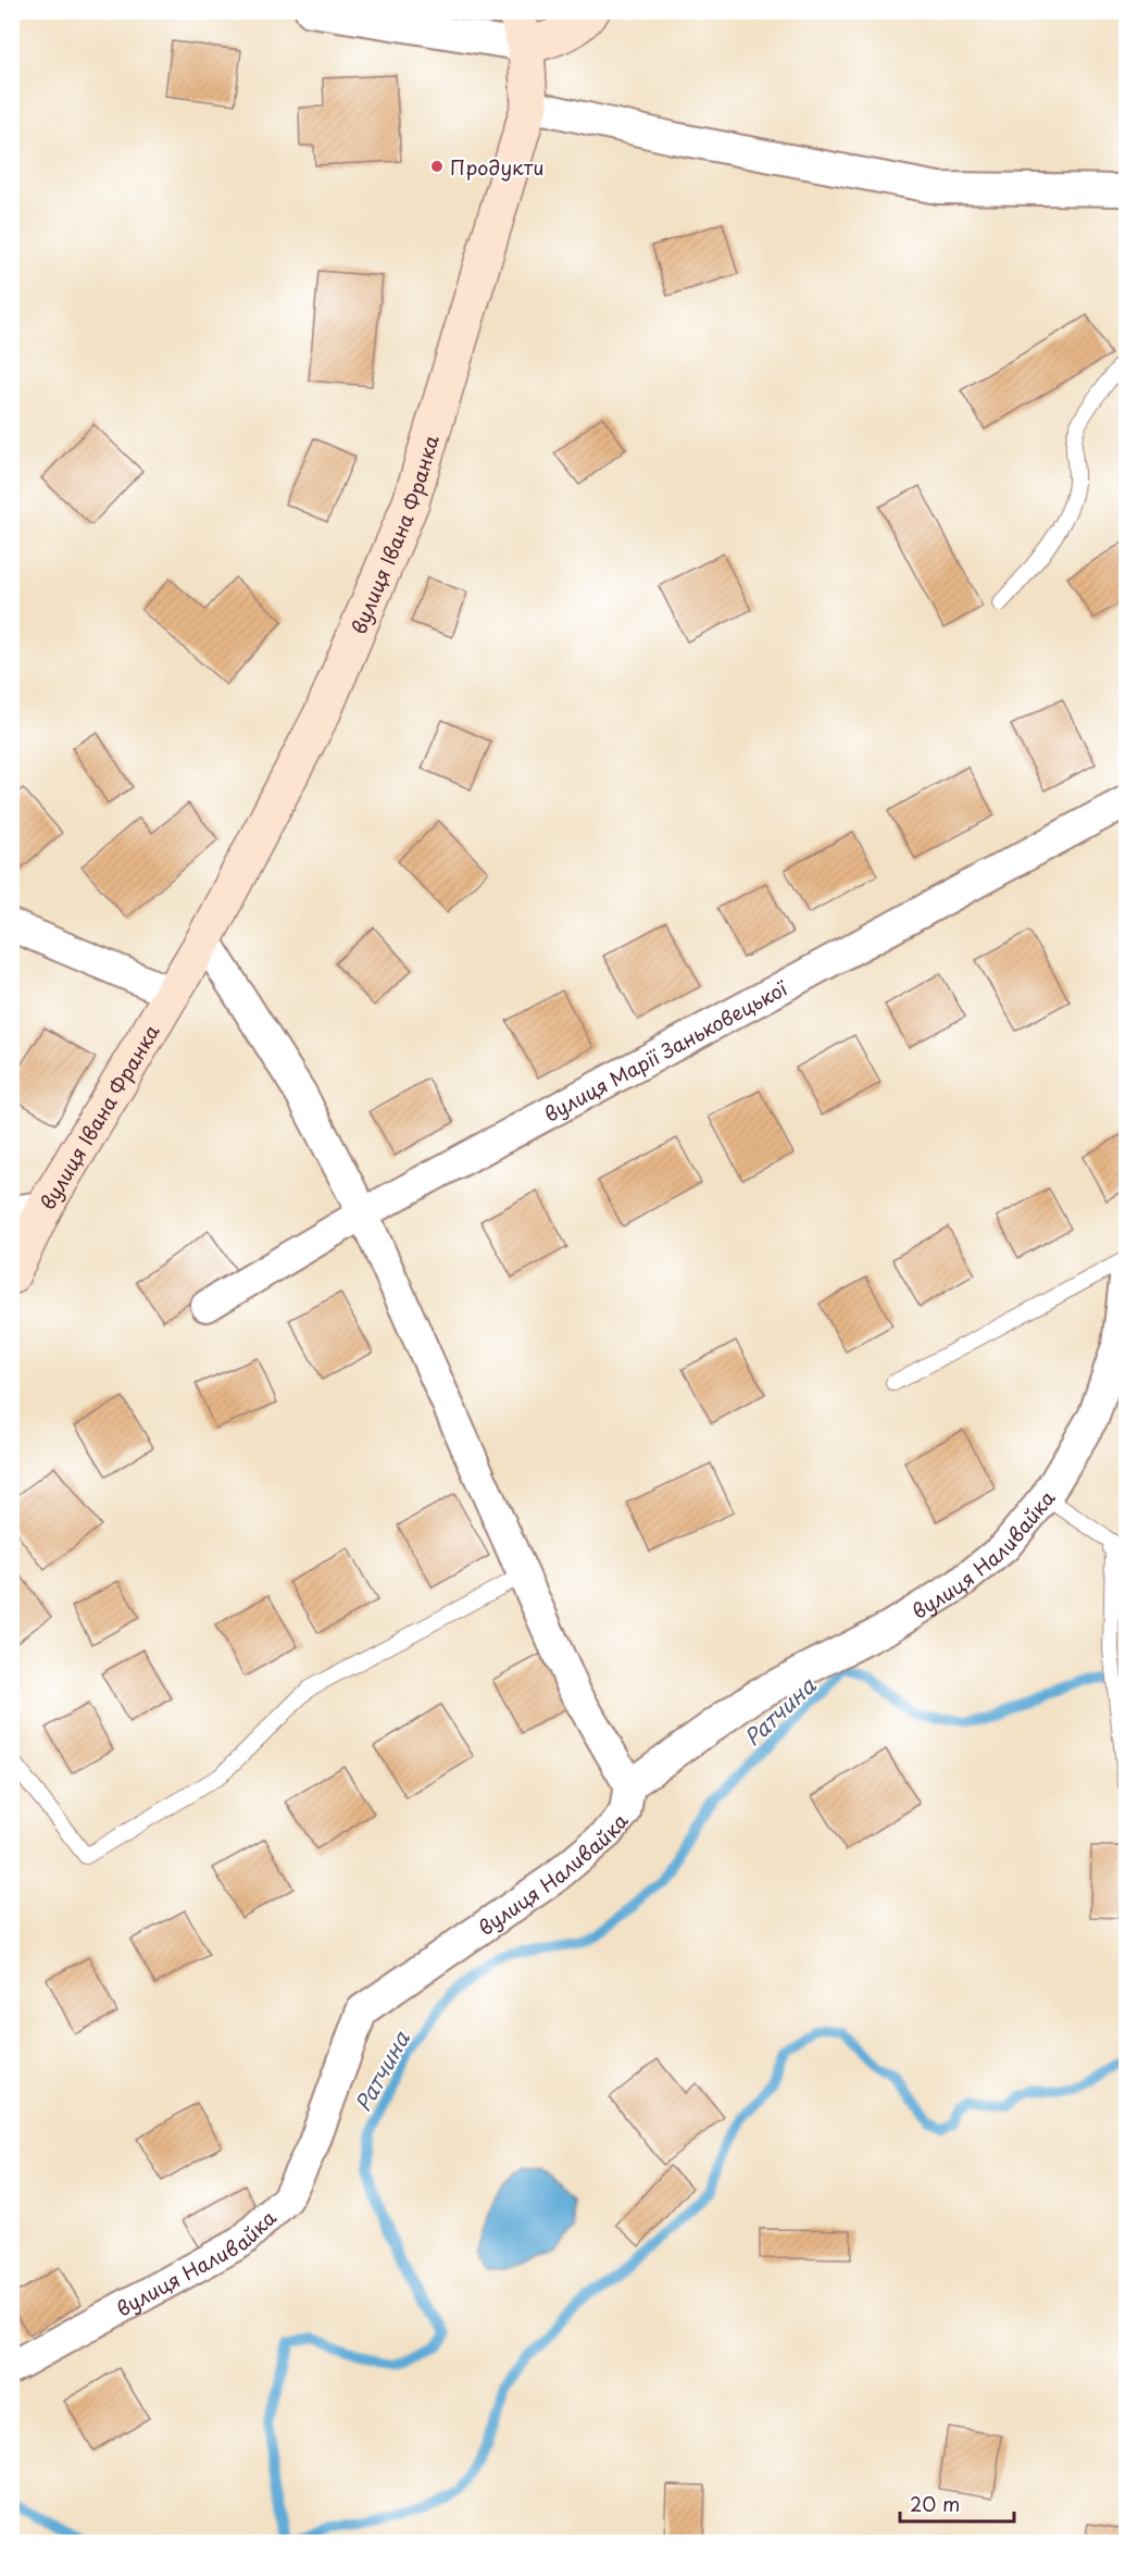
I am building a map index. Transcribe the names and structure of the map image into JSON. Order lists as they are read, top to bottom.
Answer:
{
  "streets": {
    "main road": ["вулиця Івана Франка"],
    "street": ["вулиця Марії Заньковецької", "вулиця Наливайка"]
  },
  "water": ["Ратчина"],
  "places": ["Продукти"],
  "scale_bar": "20 m"
}
